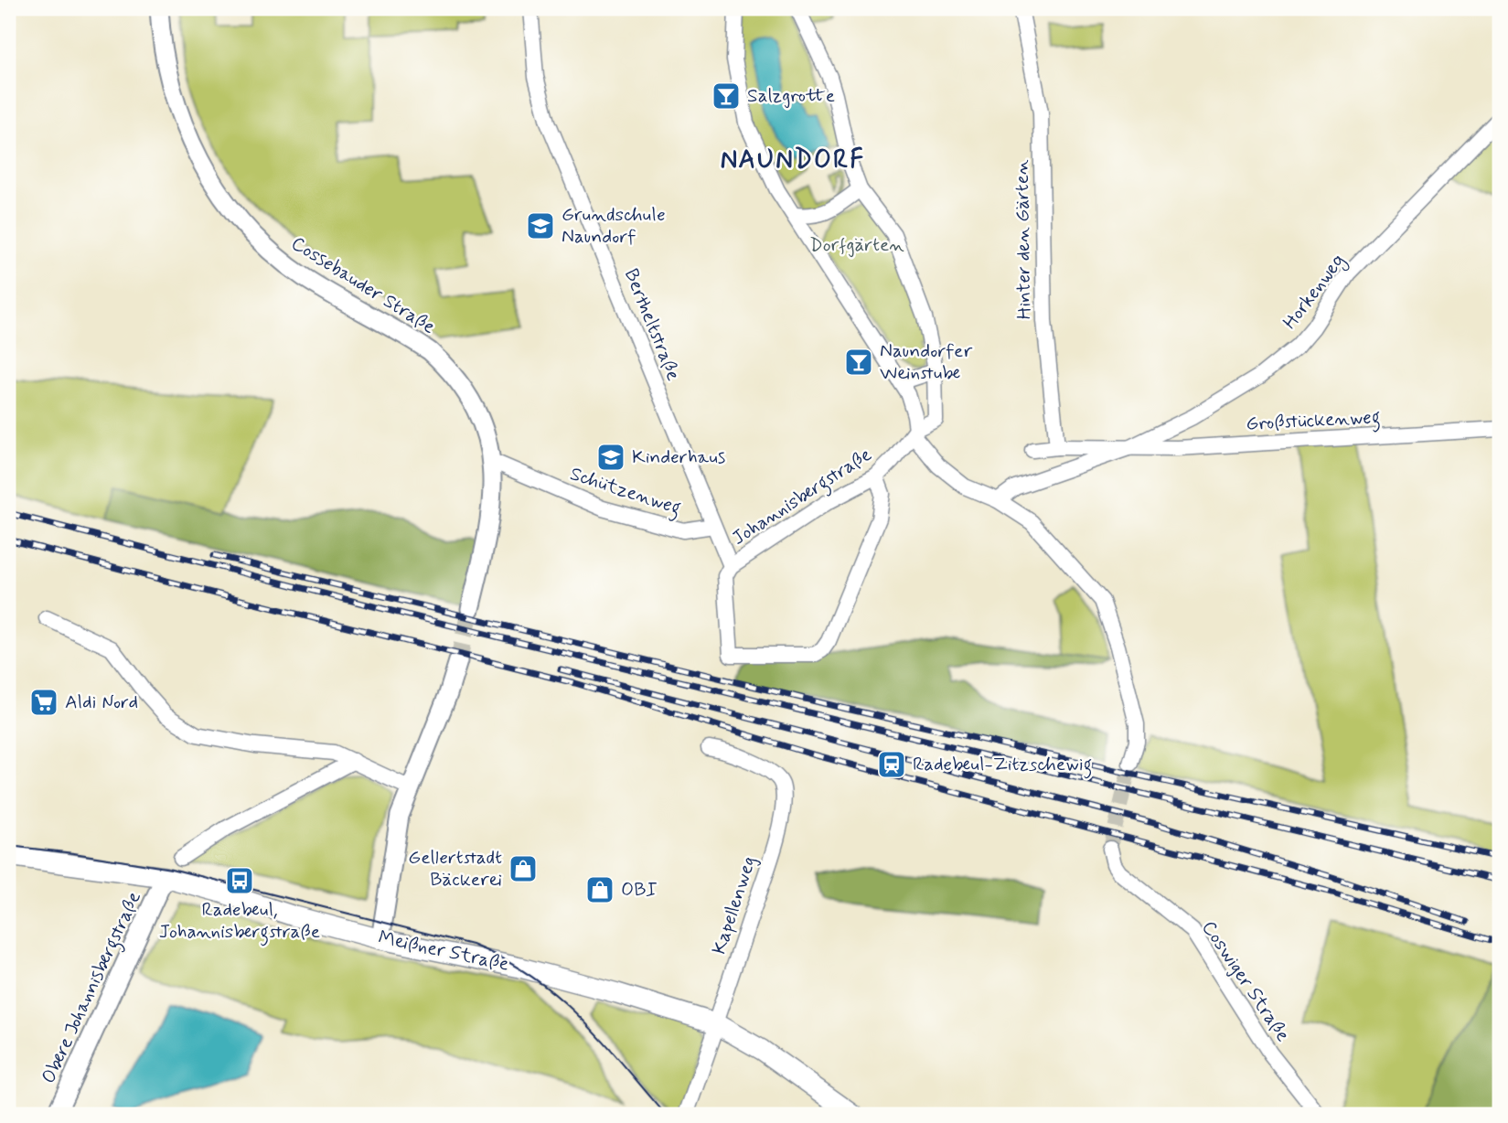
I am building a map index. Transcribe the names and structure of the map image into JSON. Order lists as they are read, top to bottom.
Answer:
{
  "streets": {
    "main road": ["Meißner Straße"],
    "street": [
      "Hinter den Gärten",
      "Cossebauder Straße",
      "Horkenweg",
      "Bertheltstraße",
      "Großstückenweg",
      "Schützenweg",
      "Johannisbergstraße",
      "Kapellenweg",
      "Coswiger Straße",
      "Obere Johannisbergstraße"
    ]
  },
  "crossings": [
    ["Hinter den Gärten", "Großstückenweg"],
    ["Cossebauder Straße", "Schützenweg"],
    ["Horkenweg", "Großstückenweg"],
    ["Bertheltstraße", "Schützenweg"],
    ["Bertheltstraße", "Johannisbergstraße"],
    ["Kapellenweg", "Meißner Straße"],
    ["Meißner Straße", "Obere Johannisbergstraße"]
  ],
  "districts": ["NAUNDORF"],
  "parks": ["Dorfgärten"],
  "places": {
    "bar": ["Salzgrotte", "Naundorfer Weinstube"],
    "school or university": ["Grundschule Naundorf", "Kinderhaus"],
    "supermarket": ["Aldi Nord"],
    "station": ["Radebeul-Zitzschewig"],
    "shop": ["Gellertstadt Bäckerei", "OBI"],
    "bus stop": ["Radebeul, Johannisbergstraße"]
  }
}
